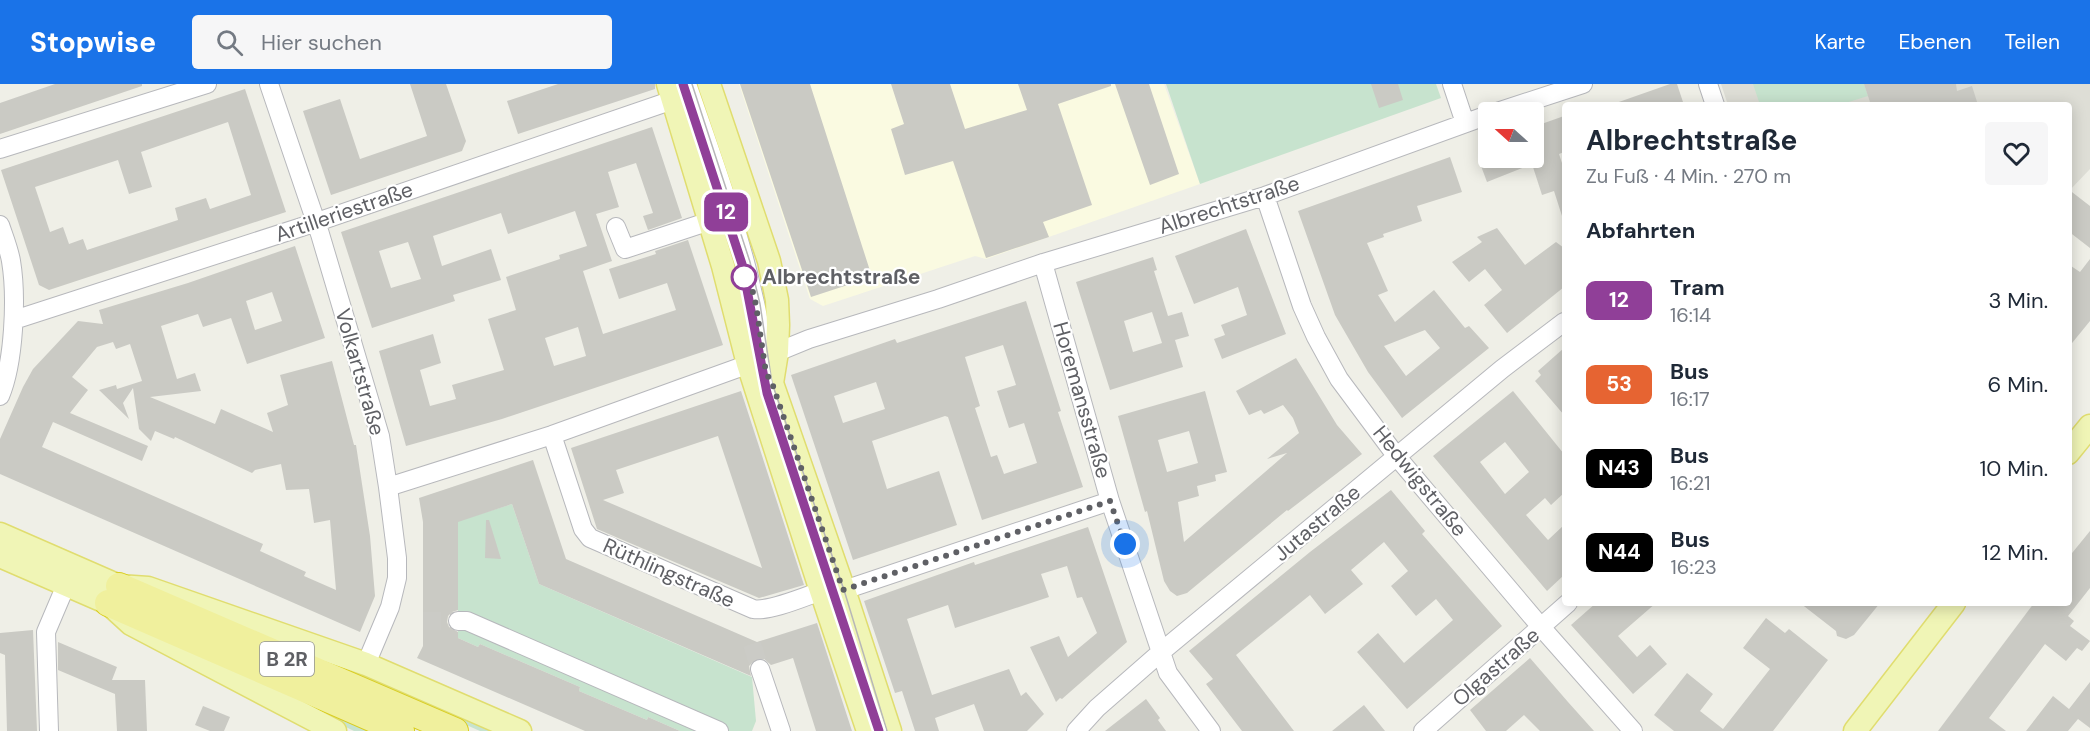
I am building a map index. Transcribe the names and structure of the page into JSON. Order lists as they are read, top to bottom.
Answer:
{
  "streets": {
    "highway": ["B 2R"],
    "street": [
      "Albrechtstraße",
      "Artilleriestraße",
      "Volkartstraße",
      "Horemansstraße",
      "Hedwigstraße",
      "Jutastraße",
      "Rüthlingstraße",
      "Olgastraße"
    ]
  },
  "crossings": [
    ["Albrechtstraße", "Volkartstraße"],
    ["Albrechtstraße", "Horemansstraße"],
    ["Albrechtstraße", "Hedwigstraße"],
    ["Albrechtstraße", "Rüthlingstraße"],
    ["Artilleriestraße", "Volkartstraße"],
    ["Horemansstraße", "Jutastraße"],
    ["Hedwigstraße", "Jutastraße"],
    ["Hedwigstraße", "Olgastraße"]
  ],
  "places": ["Albrechtstraße"],
  "lines": ["tram line 12"],
  "north": "left",
  "page": {
    "header": "Stopwise",
    "search": "Hier suchen",
    "nav": ["Karte", "Ebenen", "Teilen"],
    "on_map": "12",
    "heading": [
      ["Albrechtstraße", "Zu Fuß · 4 Min. · 270 m"],
      "Abfahrten"
    ],
    "list": [
      {
        "mark": "12",
        "name": "Tram",
        "note": "16:14",
        "value": "3 Min."
      },
      {
        "mark": "53",
        "name": "Bus",
        "note": "16:17",
        "value": "6 Min."
      },
      {
        "mark": "N43",
        "name": "Bus",
        "note": "16:21",
        "value": "10 Min."
      },
      {
        "mark": "N44",
        "name": "Bus",
        "note": "16:23",
        "value": "12 Min."
      }
    ]
  }
}
